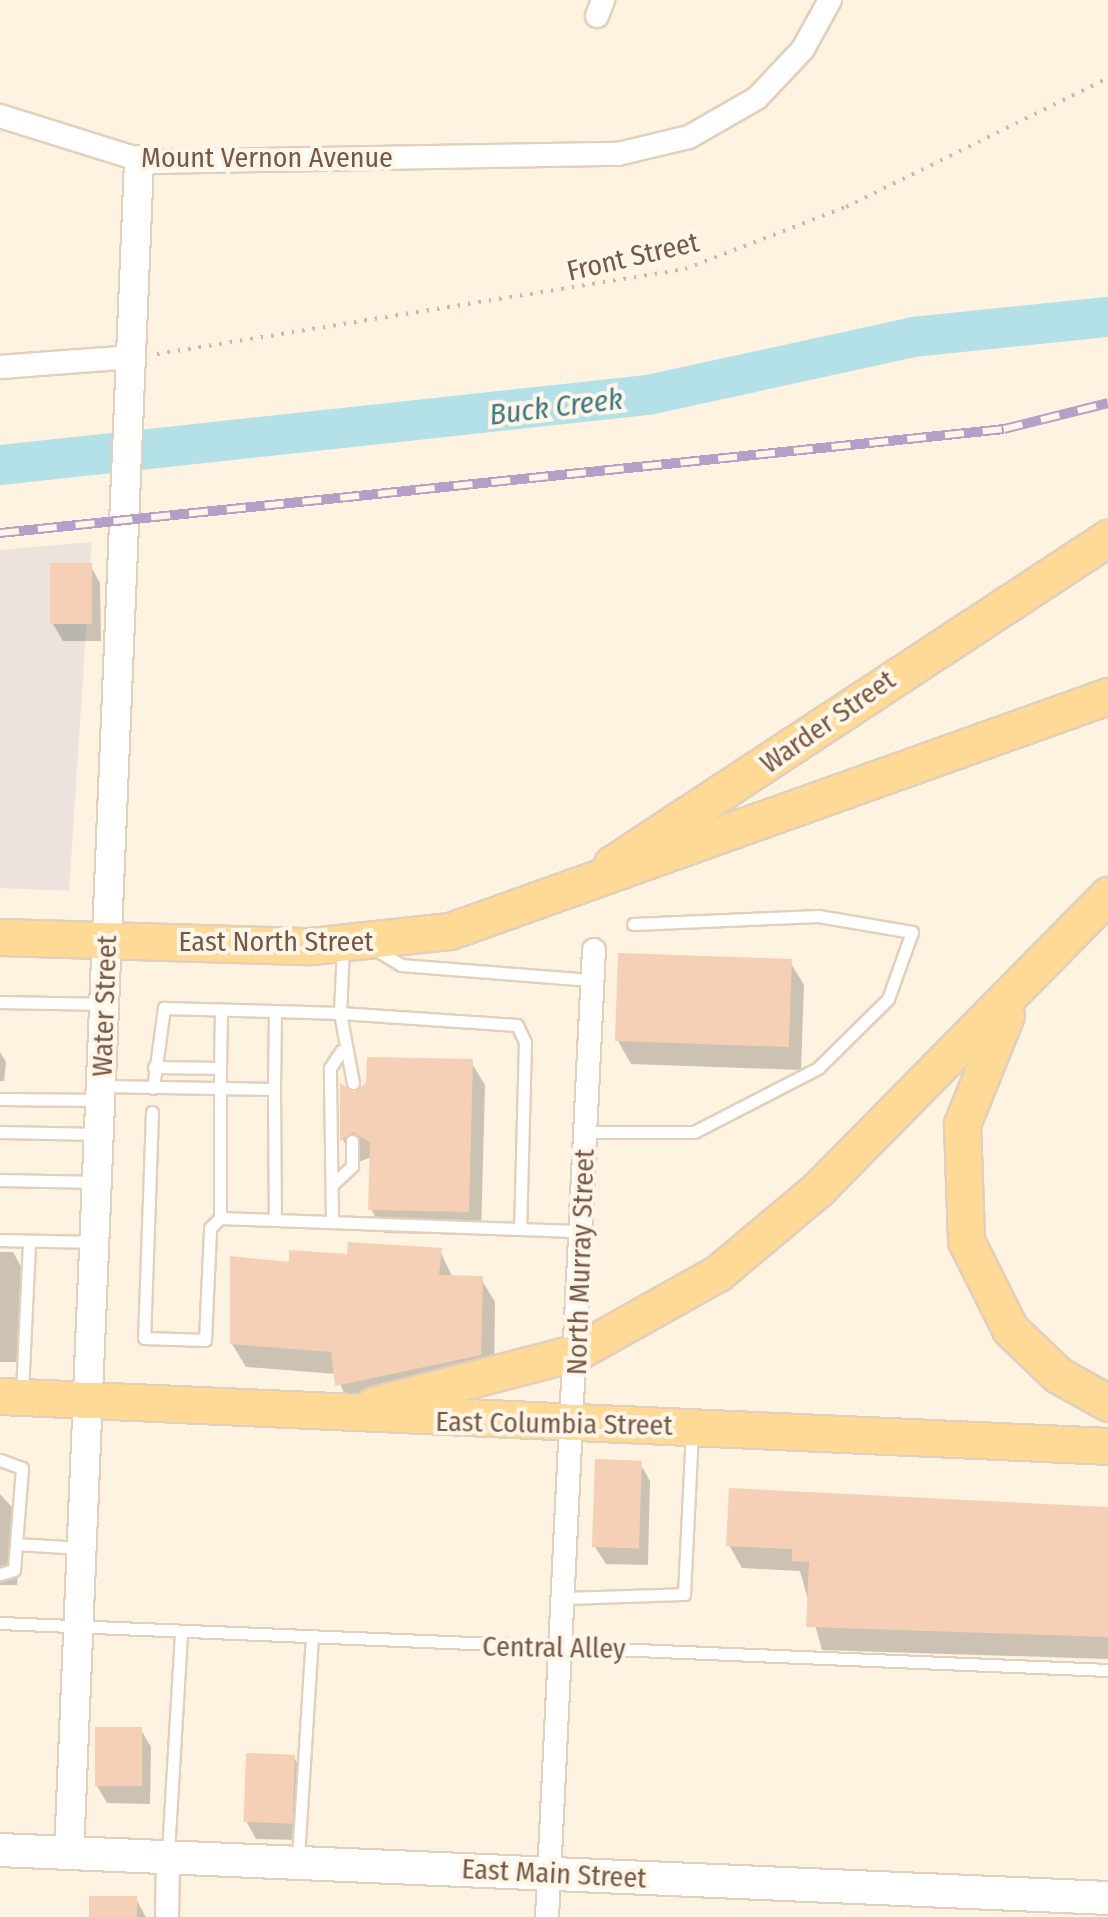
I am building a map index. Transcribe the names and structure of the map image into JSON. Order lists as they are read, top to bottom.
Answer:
{
  "streets": {
    "main road": [
      "Warder Street",
      "East North Street",
      "East Columbia Street",
      "East Main Street"
    ],
    "street": ["Mount Vernon Avenue", "Water Street", "North Murray Street"],
    "lane": ["Central Alley"],
    "path": ["Front Street"]
  },
  "crossings": [
    ["Mount Vernon Avenue", "Water Street"],
    ["Front Street", "Water Street"],
    ["Warder Street", "East North Street"],
    ["East North Street", "Water Street"],
    ["Water Street", "East Columbia Street"],
    ["Water Street", "Central Alley"],
    ["Water Street", "East Main Street"],
    ["North Murray Street", "East Columbia Street"],
    ["North Murray Street", "Central Alley"],
    ["North Murray Street", "East Main Street"]
  ],
  "water": ["Buck Creek"]
}
